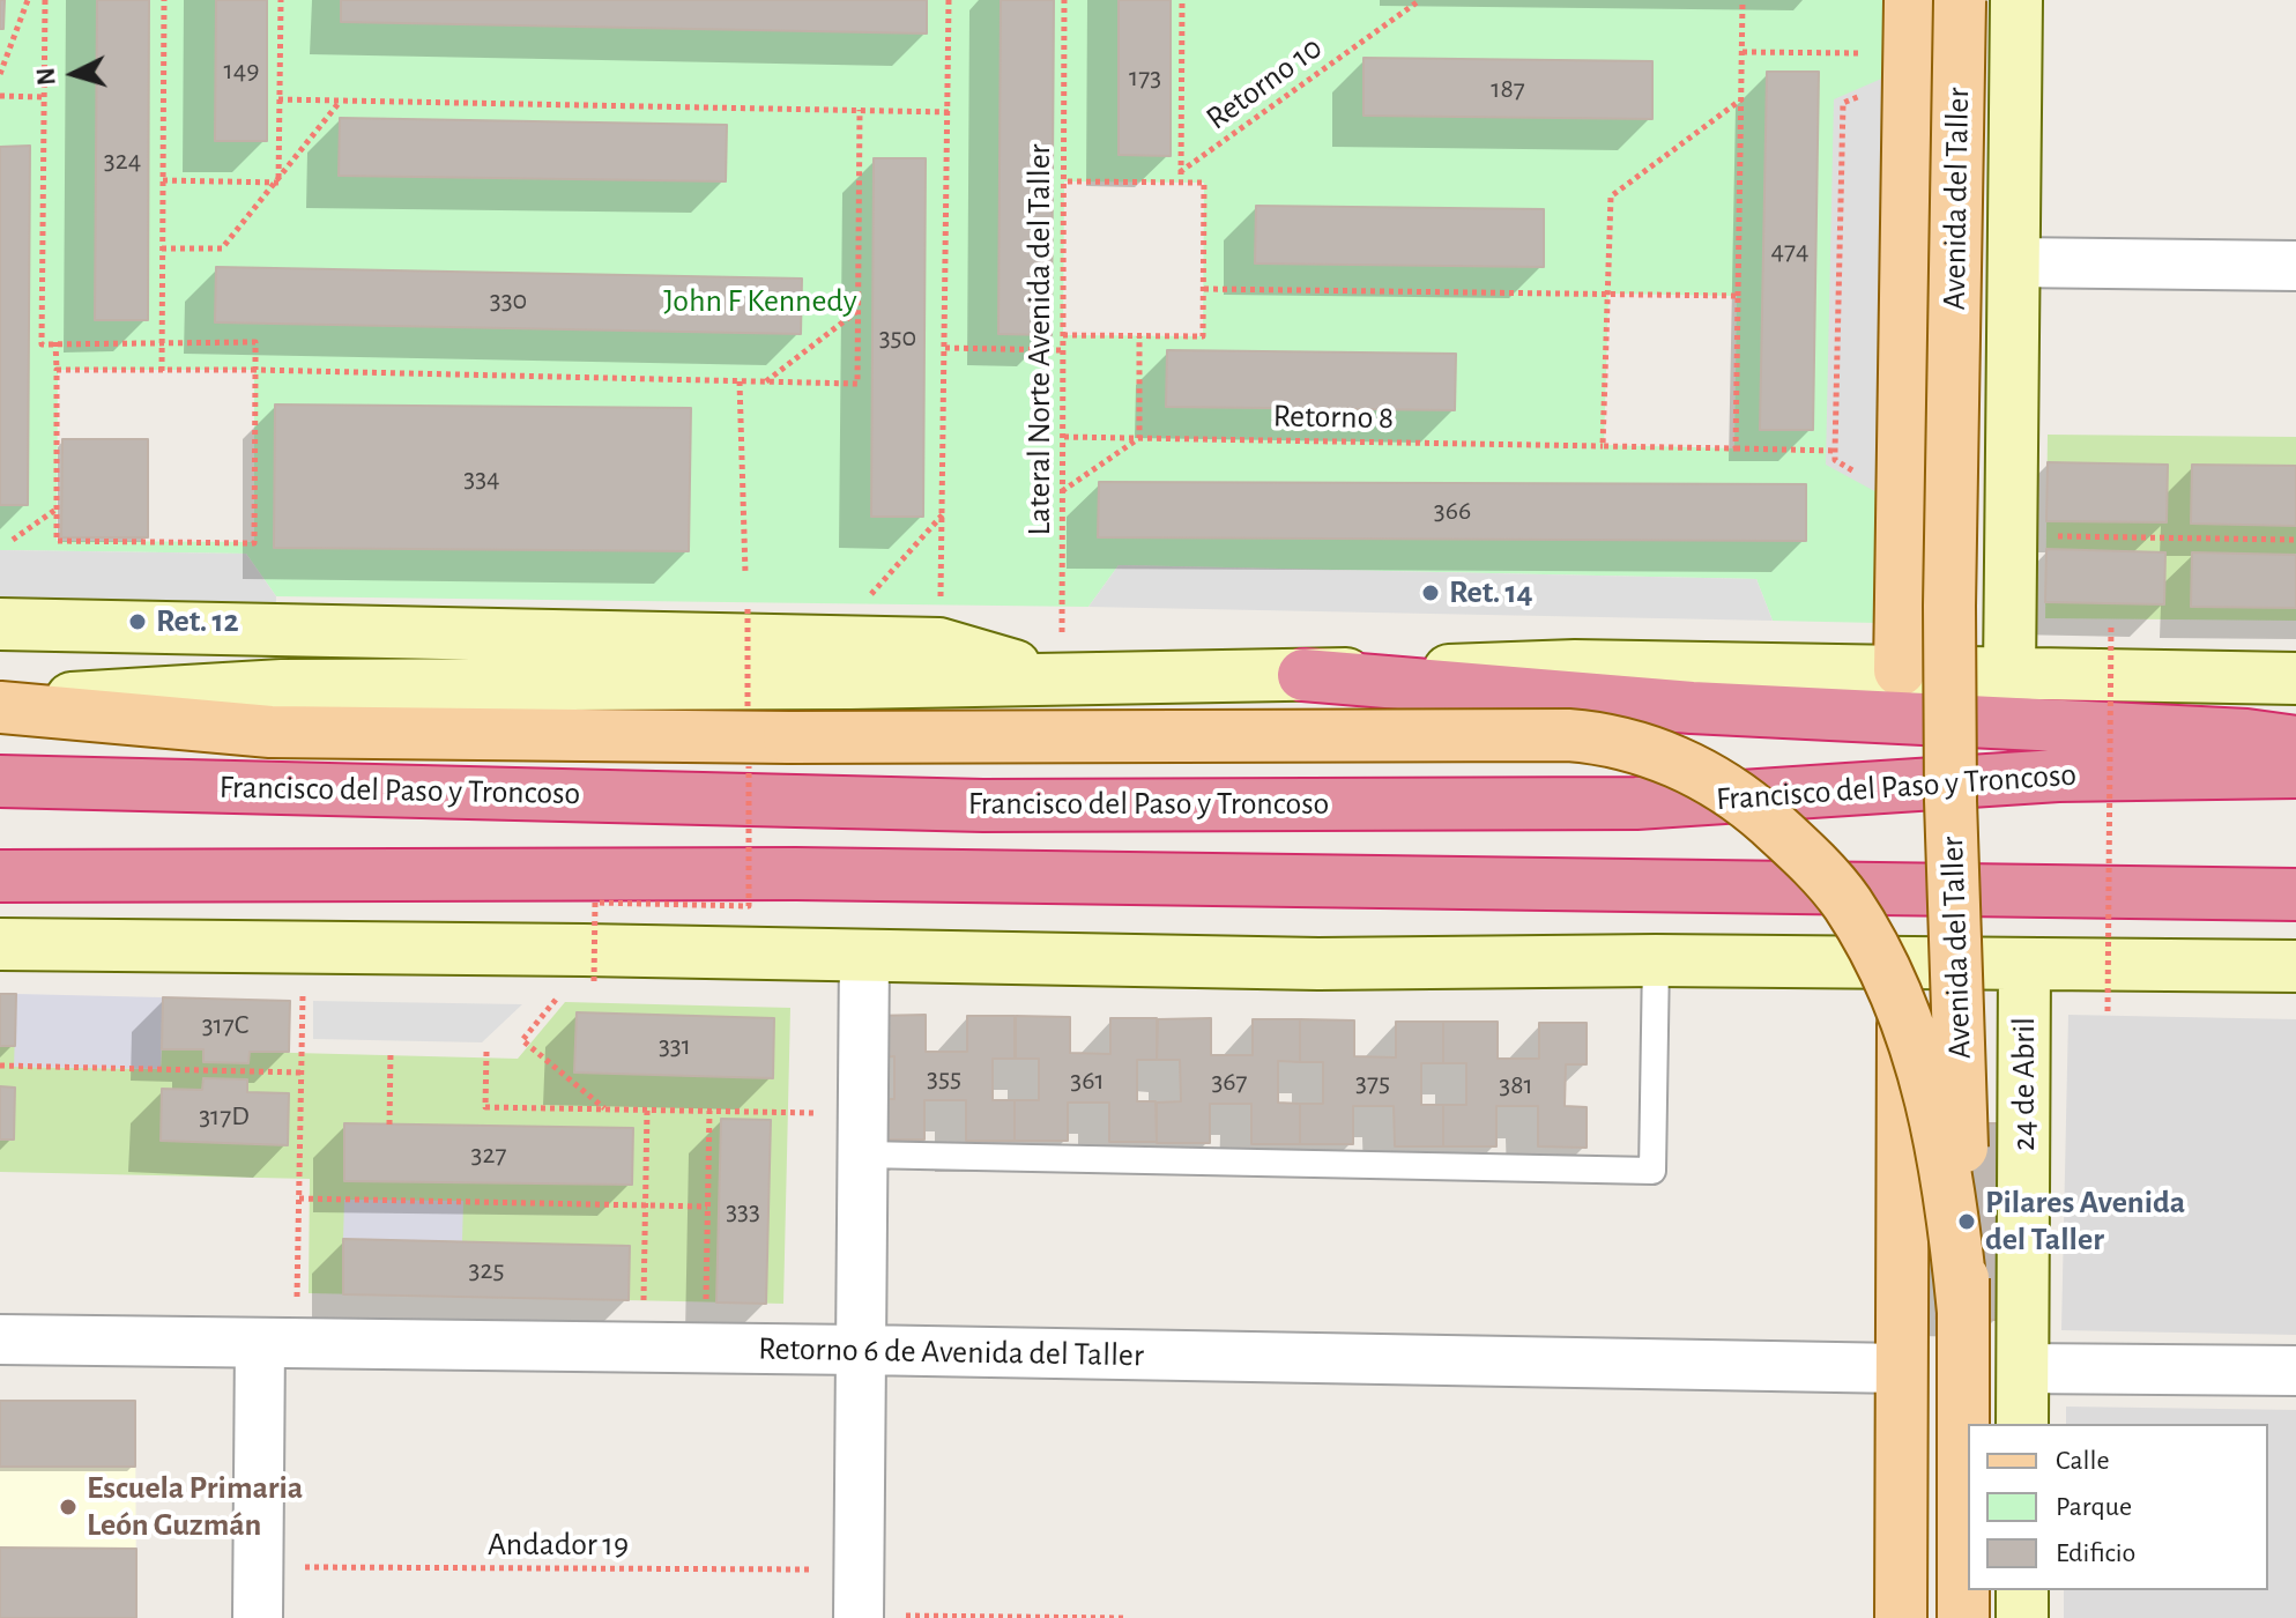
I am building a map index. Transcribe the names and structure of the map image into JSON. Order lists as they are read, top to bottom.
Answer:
{
  "streets": {
    "highway": ["Francisco del Paso y Troncoso"],
    "main road": ["Avenida del Taller", "24 de Abril"],
    "street": ["Retorno 6 de Avenida del Taller"],
    "path": [
      "Retorno 10",
      "Lateral Norte Avenida del Taller",
      "Retorno 8",
      "Andador 19"
    ]
  },
  "crossings": [
    ["Avenida del Taller", "Retorno 6 de Avenida del Taller"],
    ["Lateral Norte Avenida del Taller", "Retorno 8"]
  ],
  "parks": ["John F Kennedy"],
  "places": [
    "Ret. 14",
    "Ret. 12",
    "Pilares Avenida del Taller",
    "Escuela Primaria León Guzmán"
  ],
  "house_numbers": [
    "149",
    "173",
    "187",
    "324",
    "474",
    "330",
    "350",
    "334",
    "366",
    "317C",
    "331",
    "355",
    "361",
    "367",
    "375",
    "381",
    "317D",
    "327",
    "333",
    "325"
  ],
  "legend": ["Calle", "Parque", "Edificio"],
  "north": "left"
}
